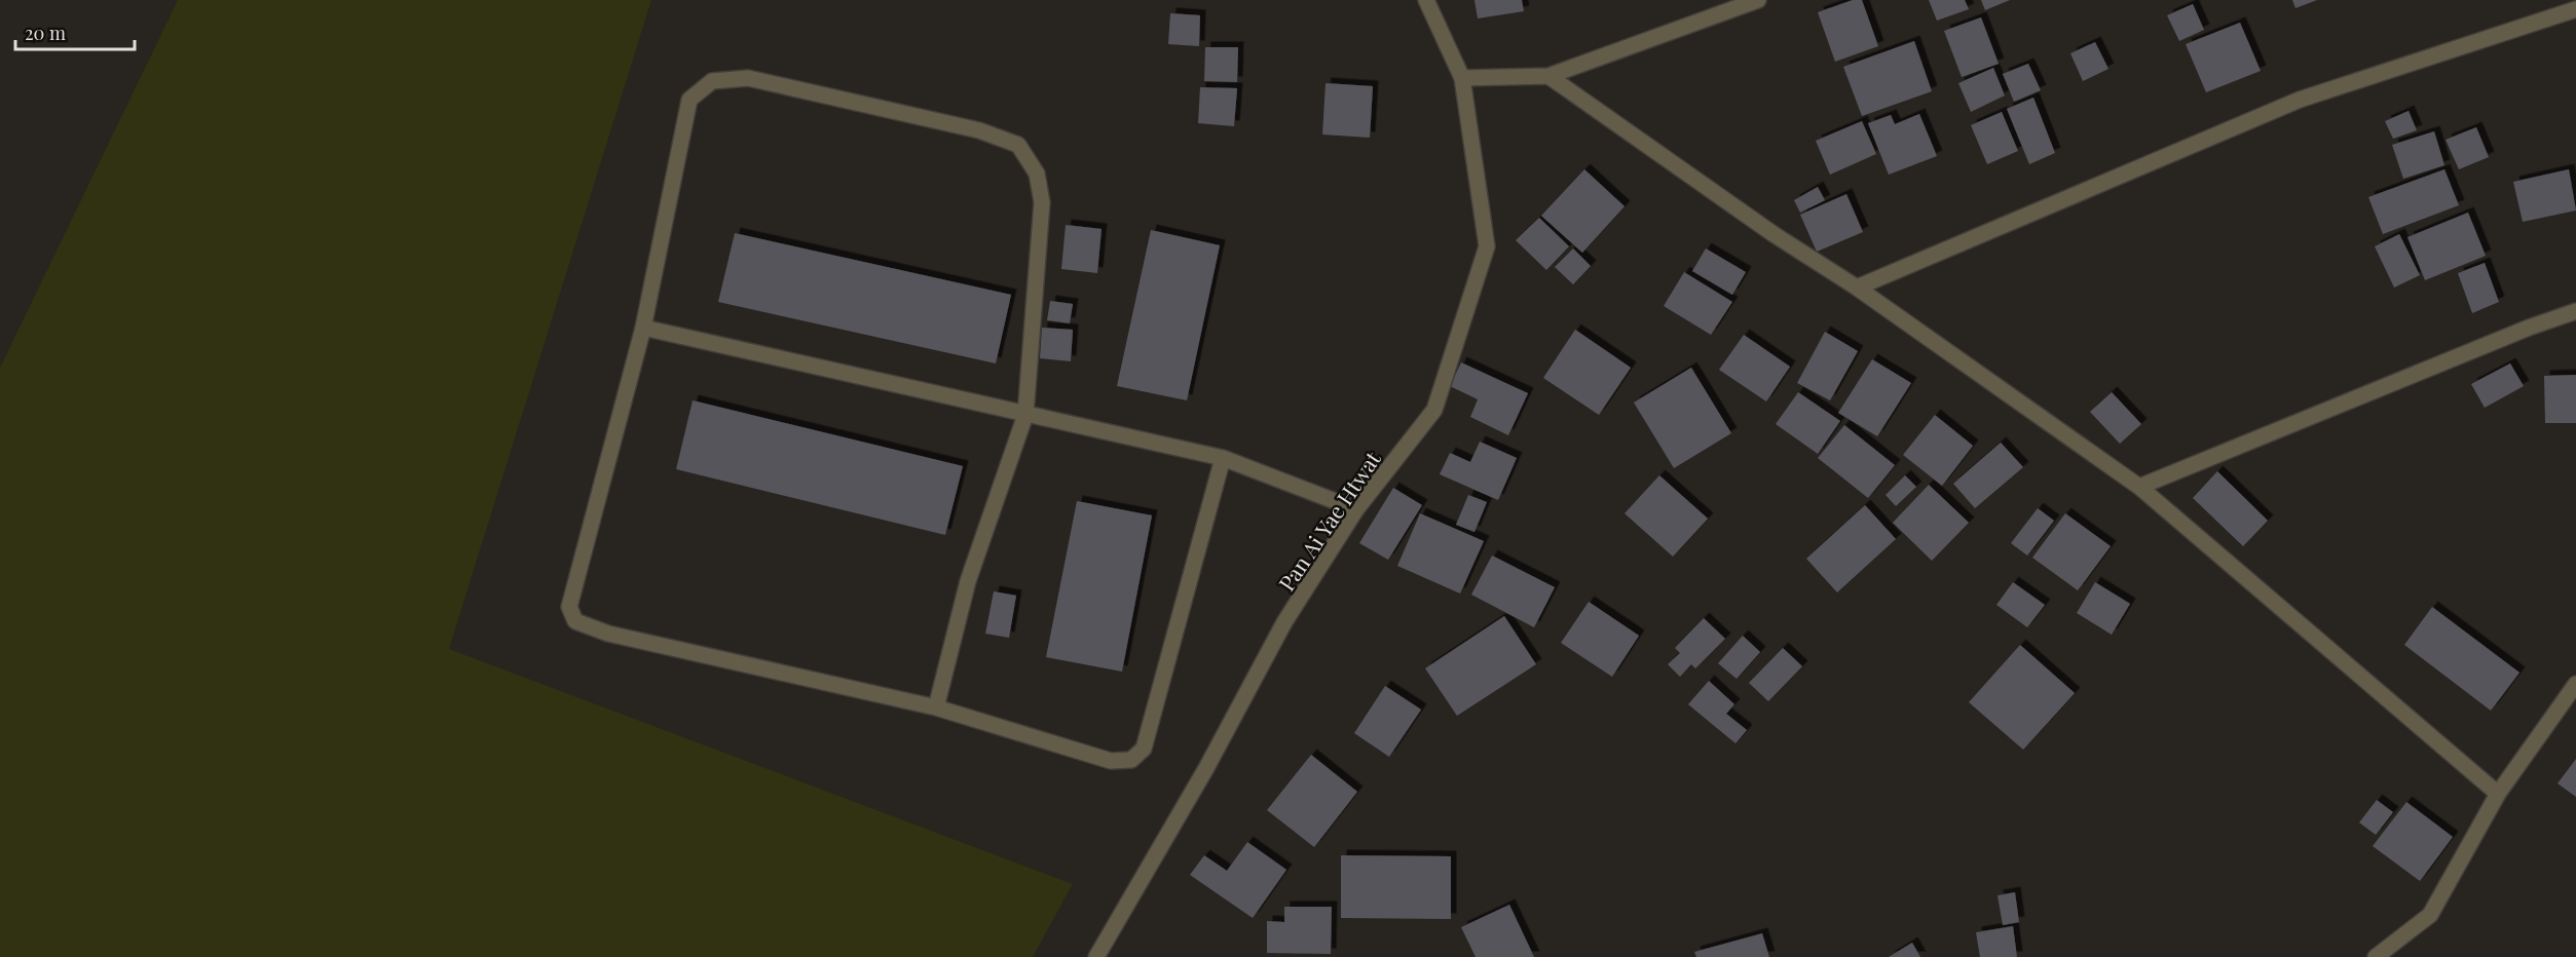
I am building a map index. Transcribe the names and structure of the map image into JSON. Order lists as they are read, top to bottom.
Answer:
{
  "streets": {
    "street": ["Pan Ai Yae Htwat"]
  },
  "scale_bar": "20 m"
}
